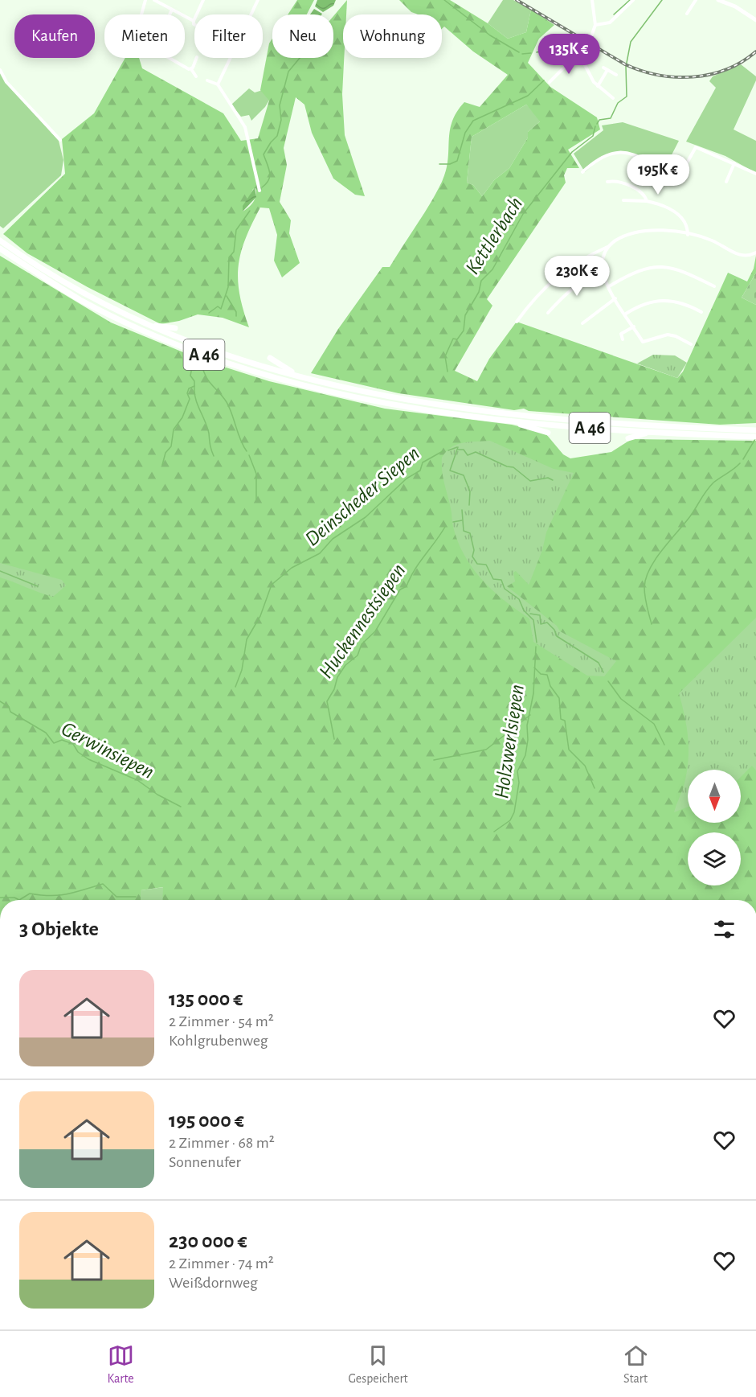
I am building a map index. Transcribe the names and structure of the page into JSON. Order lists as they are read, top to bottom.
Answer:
{
  "streets": {
    "highway": ["A 46"]
  },
  "water": [
    "Kettlerbach",
    "Deinscheder Siepen",
    "Huckennestsiepen",
    "Holzwerlsiepen",
    "Gerwinsiepen"
  ],
  "north": "bottom",
  "page": {
    "chip": [
      "Kaufen",
      "Mieten",
      "Filter",
      "Neu",
      "Wohnung"
    ],
    "price": ["135K €", "195K €", "230K €"],
    "heading": "3 Objekte",
    "list": [
      {
        "name": "135 000 €",
        "note": "2 Zimmer · 54 m² · Kohlgrubenweg"
      },
      {
        "name": "195 000 €",
        "note": "2 Zimmer · 68 m² · Sonnenufer"
      },
      {
        "name": "230 000 €",
        "note": "2 Zimmer · 74 m² · Weißdornweg"
      }
    ],
    "tabs": ["Karte", "Gespeichert", "Start"]
  }
}
